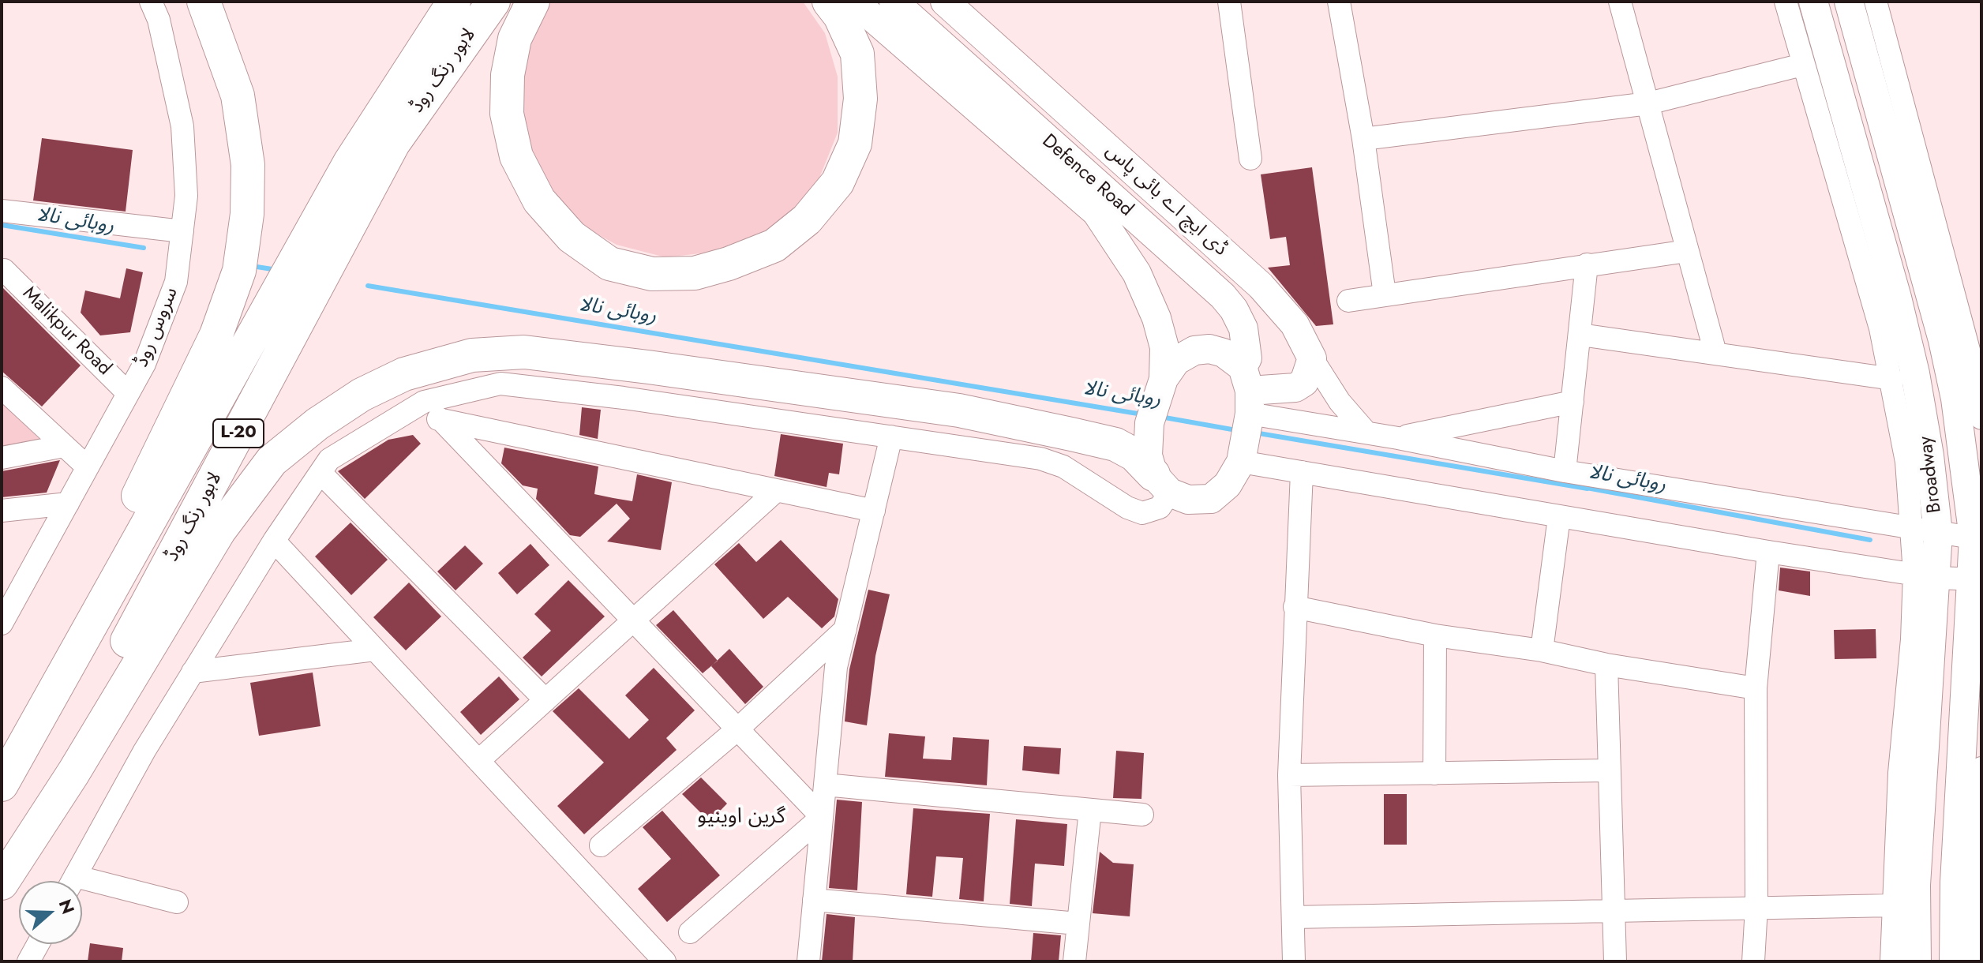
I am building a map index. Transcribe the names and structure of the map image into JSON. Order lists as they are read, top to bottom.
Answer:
{
  "streets": {
    "highway": ["لاہور رنگ روڈ", "L-20"],
    "main road": ["Defence Road", "ڈی ایچ اے بائی پاس", "Broadway"],
    "street": ["سروس روڈ", "Malikpur Road"]
  },
  "crossings": [
    ["سروس روڈ", "Malikpur Road"]
  ],
  "districts": ["گرین اوینیو"],
  "water": ["روہائی نالا"],
  "north": "right"
}
